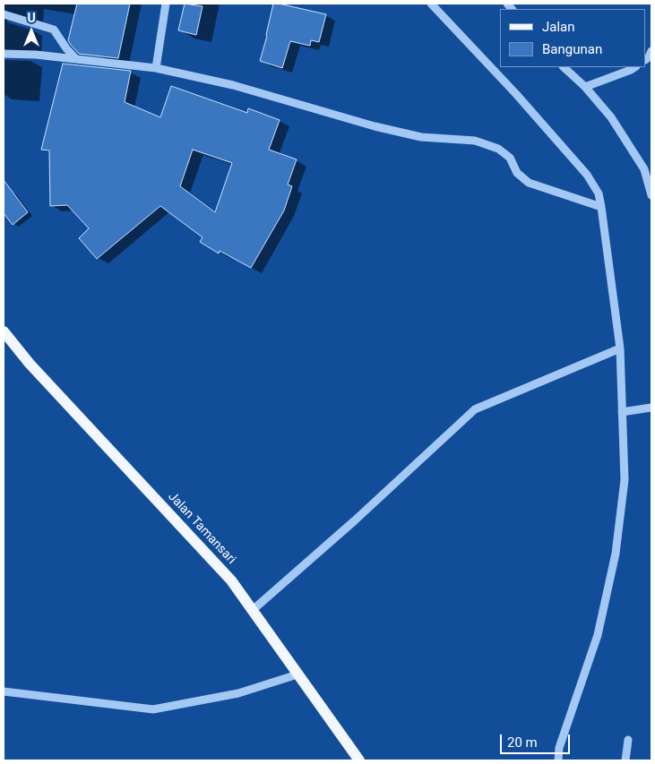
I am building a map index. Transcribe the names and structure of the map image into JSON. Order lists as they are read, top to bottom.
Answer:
{
  "streets": {
    "main road": ["Jalan Tamansari"]
  },
  "legend": ["Jalan", "Bangunan"],
  "scale_bar": "20 m",
  "north": "top"
}
